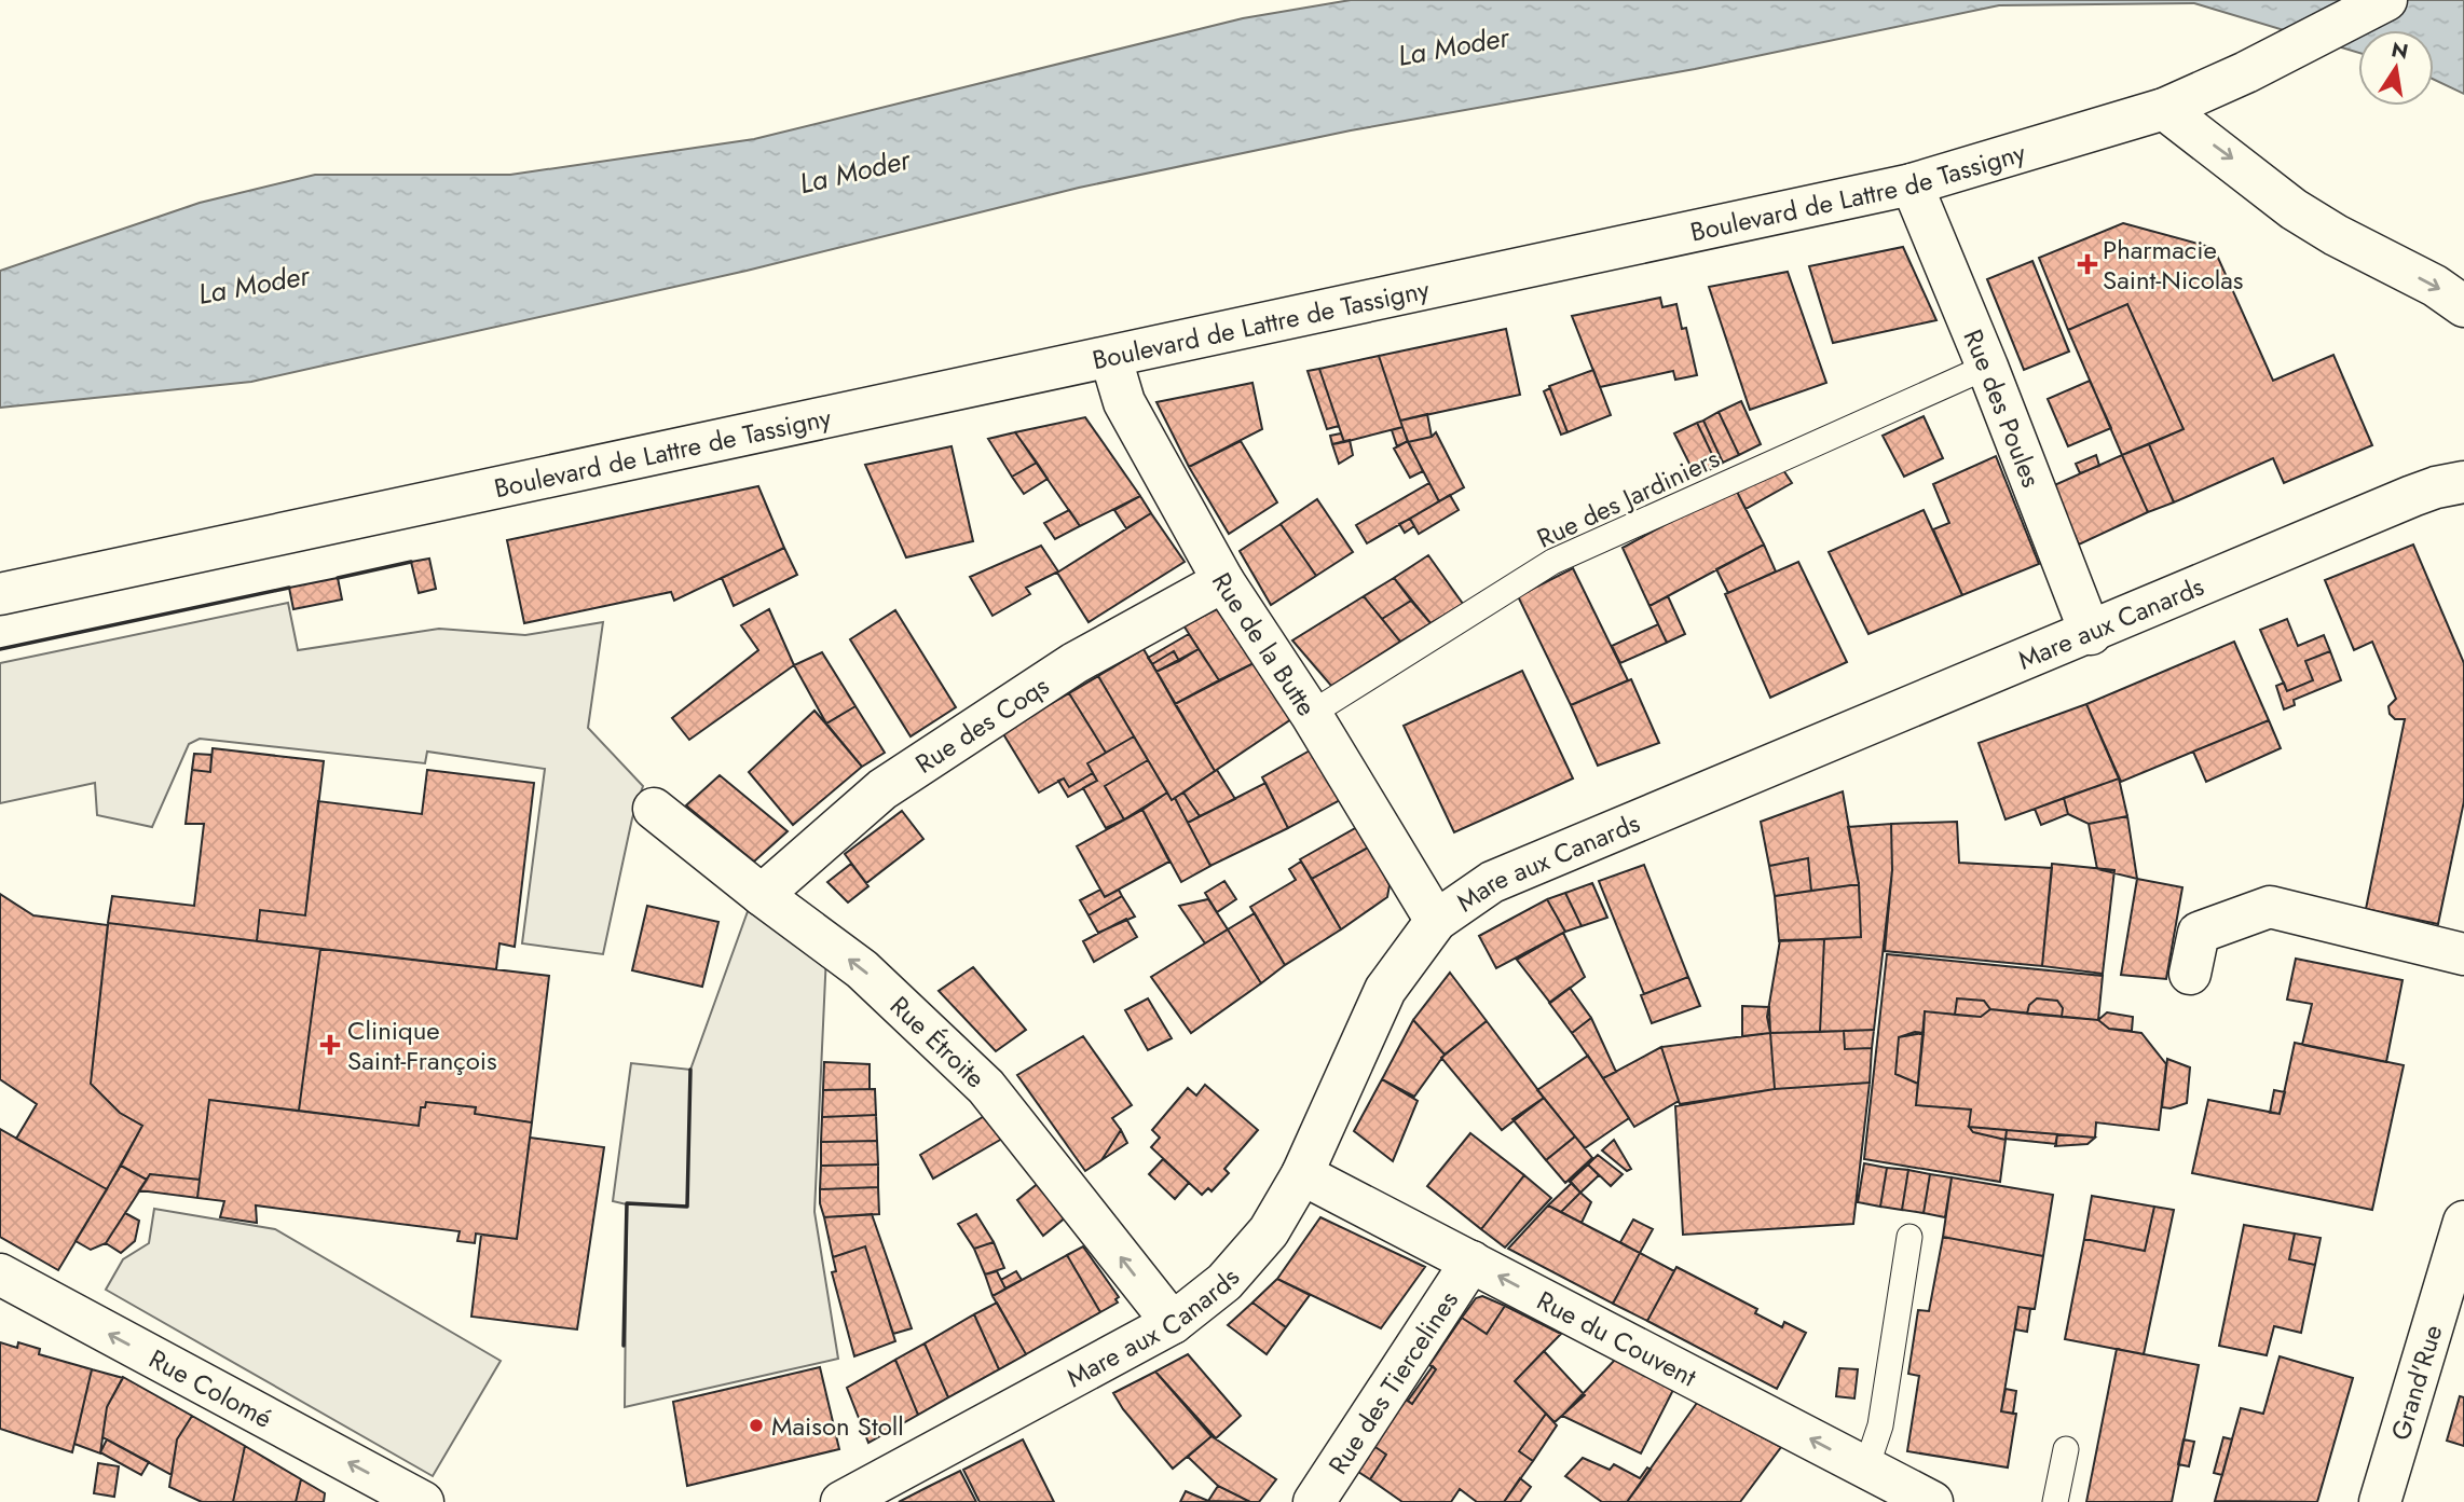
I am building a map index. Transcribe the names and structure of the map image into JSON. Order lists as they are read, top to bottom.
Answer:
{
  "streets": {
    "street": [
      "Boulevard de Lattre de Tassigny",
      "Rue des Poules",
      "Mare aux Canards",
      "Rue de la Butte",
      "Rue des Coqs",
      "Rue Étroite",
      "Rue du Couvent",
      "Rue des Tiercelines",
      "Grand'Rue",
      "Rue Colomé"
    ],
    "lane": ["Rue des Jardiniers"]
  },
  "crossings": [
    ["Boulevard de Lattre de Tassigny", "Rue des Poules"],
    ["Boulevard de Lattre de Tassigny", "Rue de la Butte"],
    ["Rue des Poules", "Rue des Jardiniers"],
    ["Rue des Poules", "Mare aux Canards"],
    ["Rue des Jardiniers", "Rue de la Butte"],
    ["Mare aux Canards", "Rue de la Butte"],
    ["Mare aux Canards", "Rue Étroite"],
    ["Mare aux Canards", "Rue du Couvent"],
    ["Rue de la Butte", "Rue des Coqs"],
    ["Rue des Coqs", "Rue Étroite"],
    ["Rue du Couvent", "Rue des Tiercelines"]
  ],
  "one_way": ["Rue Étroite", "Rue du Couvent", "Rue Colomé"],
  "water": ["La Moder"],
  "places": {
    "health": ["Pharmacie Saint-Nicolas", "Clinique Saint-François"],
    "other": ["Maison Stoll"]
  },
  "north": "top"
}
